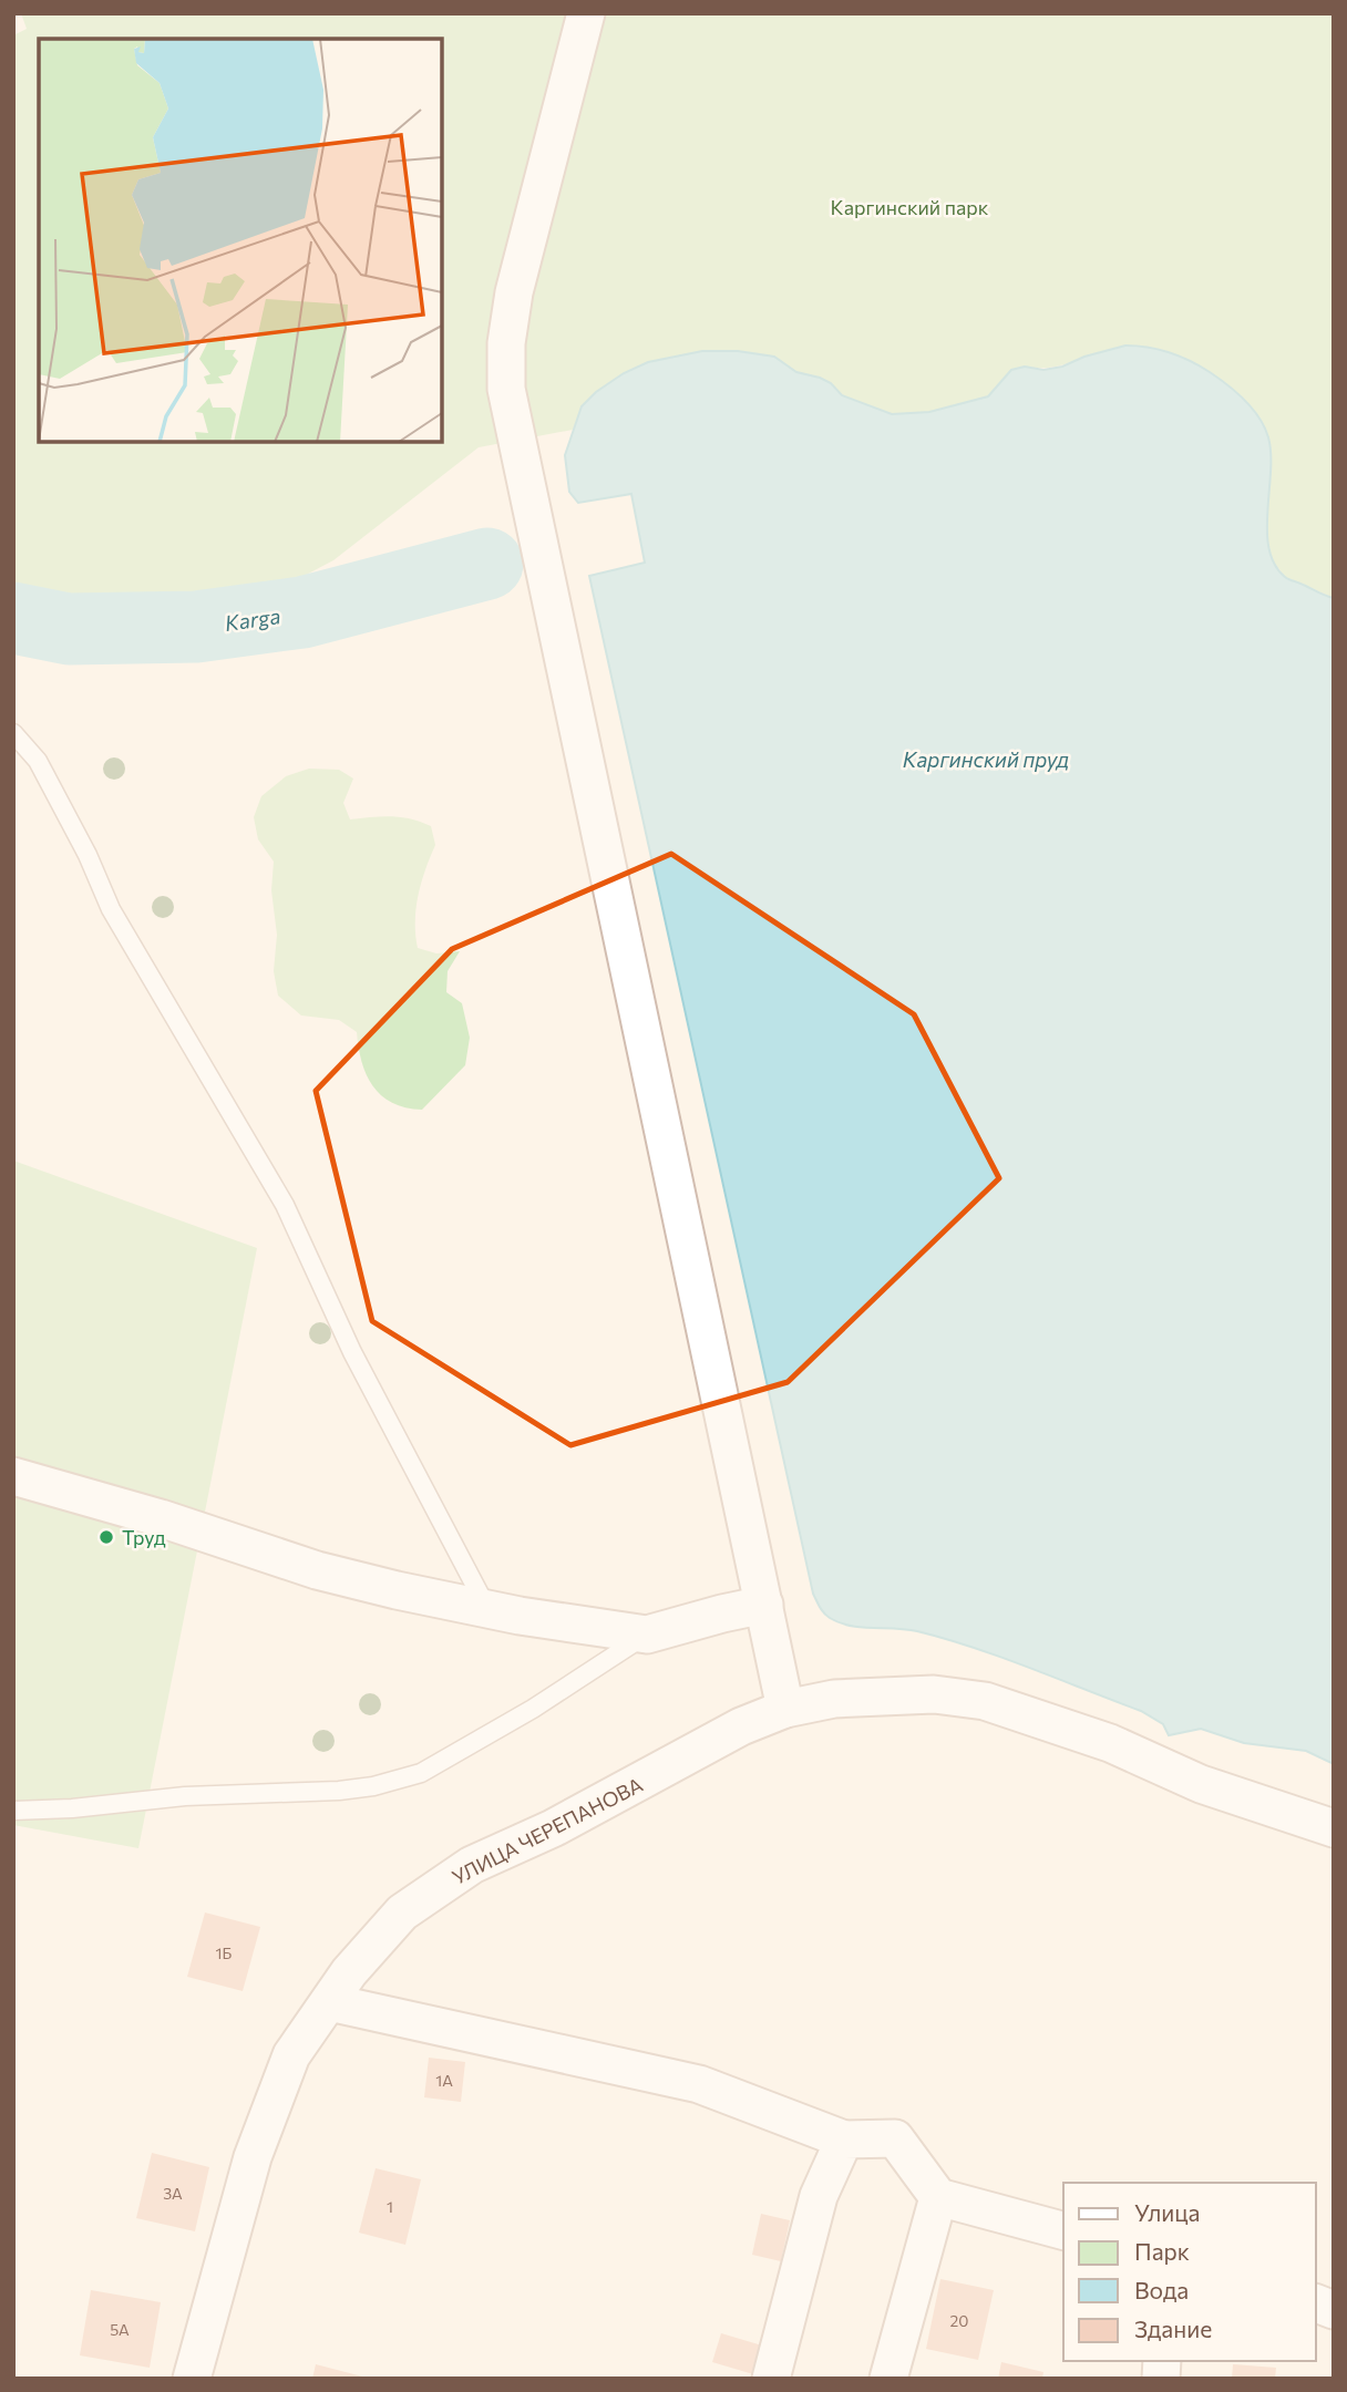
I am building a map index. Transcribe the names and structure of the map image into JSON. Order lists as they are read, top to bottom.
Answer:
{
  "streets": {
    "street": ["УЛИЦА ЧЕРЕПАНОВА"]
  },
  "water": ["Karga", "Каргинский пруд"],
  "parks": ["Каргинский парк"],
  "places": ["Труд"],
  "house_numbers": [
    "1Б",
    "1А",
    "3А",
    "1",
    "20",
    "5А"
  ],
  "legend": [
    "Улица",
    "Парк",
    "Вода",
    "Здание"
  ]
}
